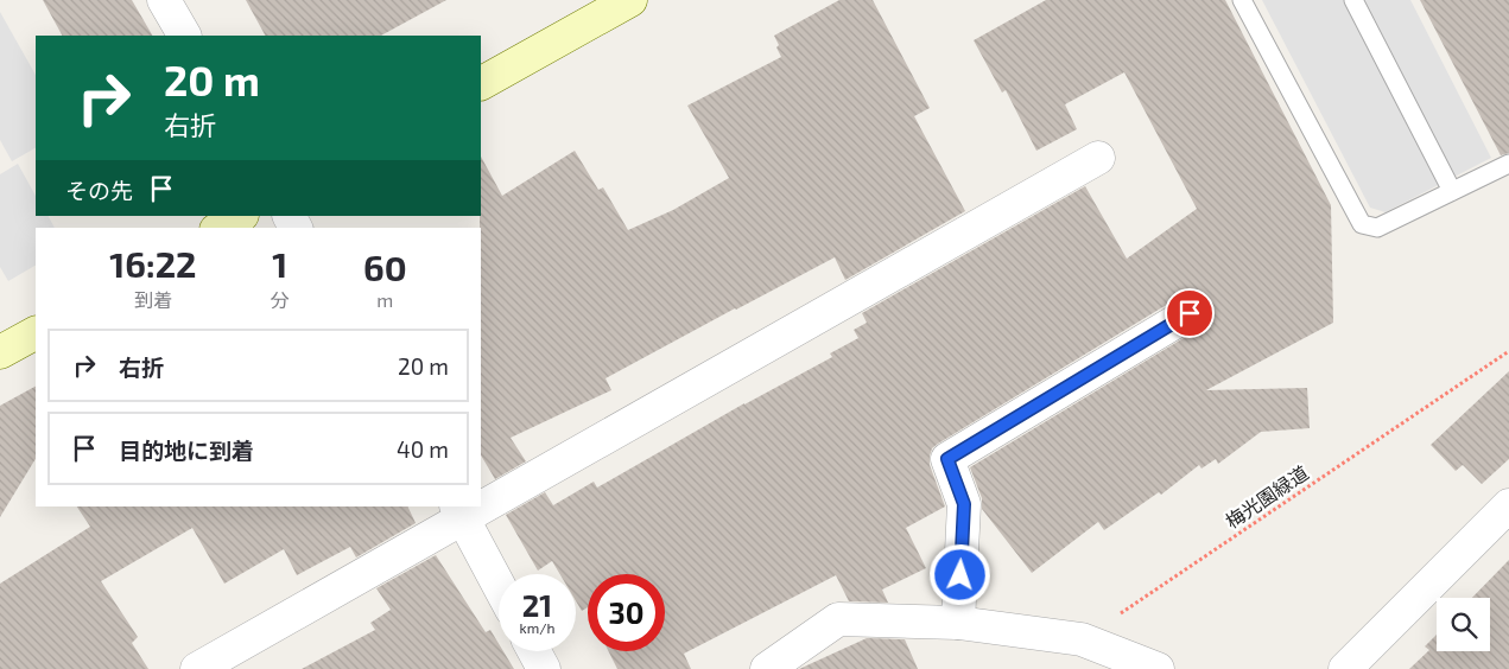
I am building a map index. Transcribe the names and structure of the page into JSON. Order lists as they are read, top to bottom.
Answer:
{
  "streets": {
    "path": ["梅光園緑道"]
  },
  "page": {
    "turn": ["20 m", "右折"],
    "then": "その先",
    "eta": [
      "16:22",
      "到着",
      "1",
      "分",
      "60",
      "m"
    ],
    "list": [
      {
        "name": "右折",
        "value": "20 m"
      },
      {
        "name": "目的地に到着",
        "value": "40 m"
      }
    ],
    "speed": "21 km/h",
    "limit": "30"
  }
}
